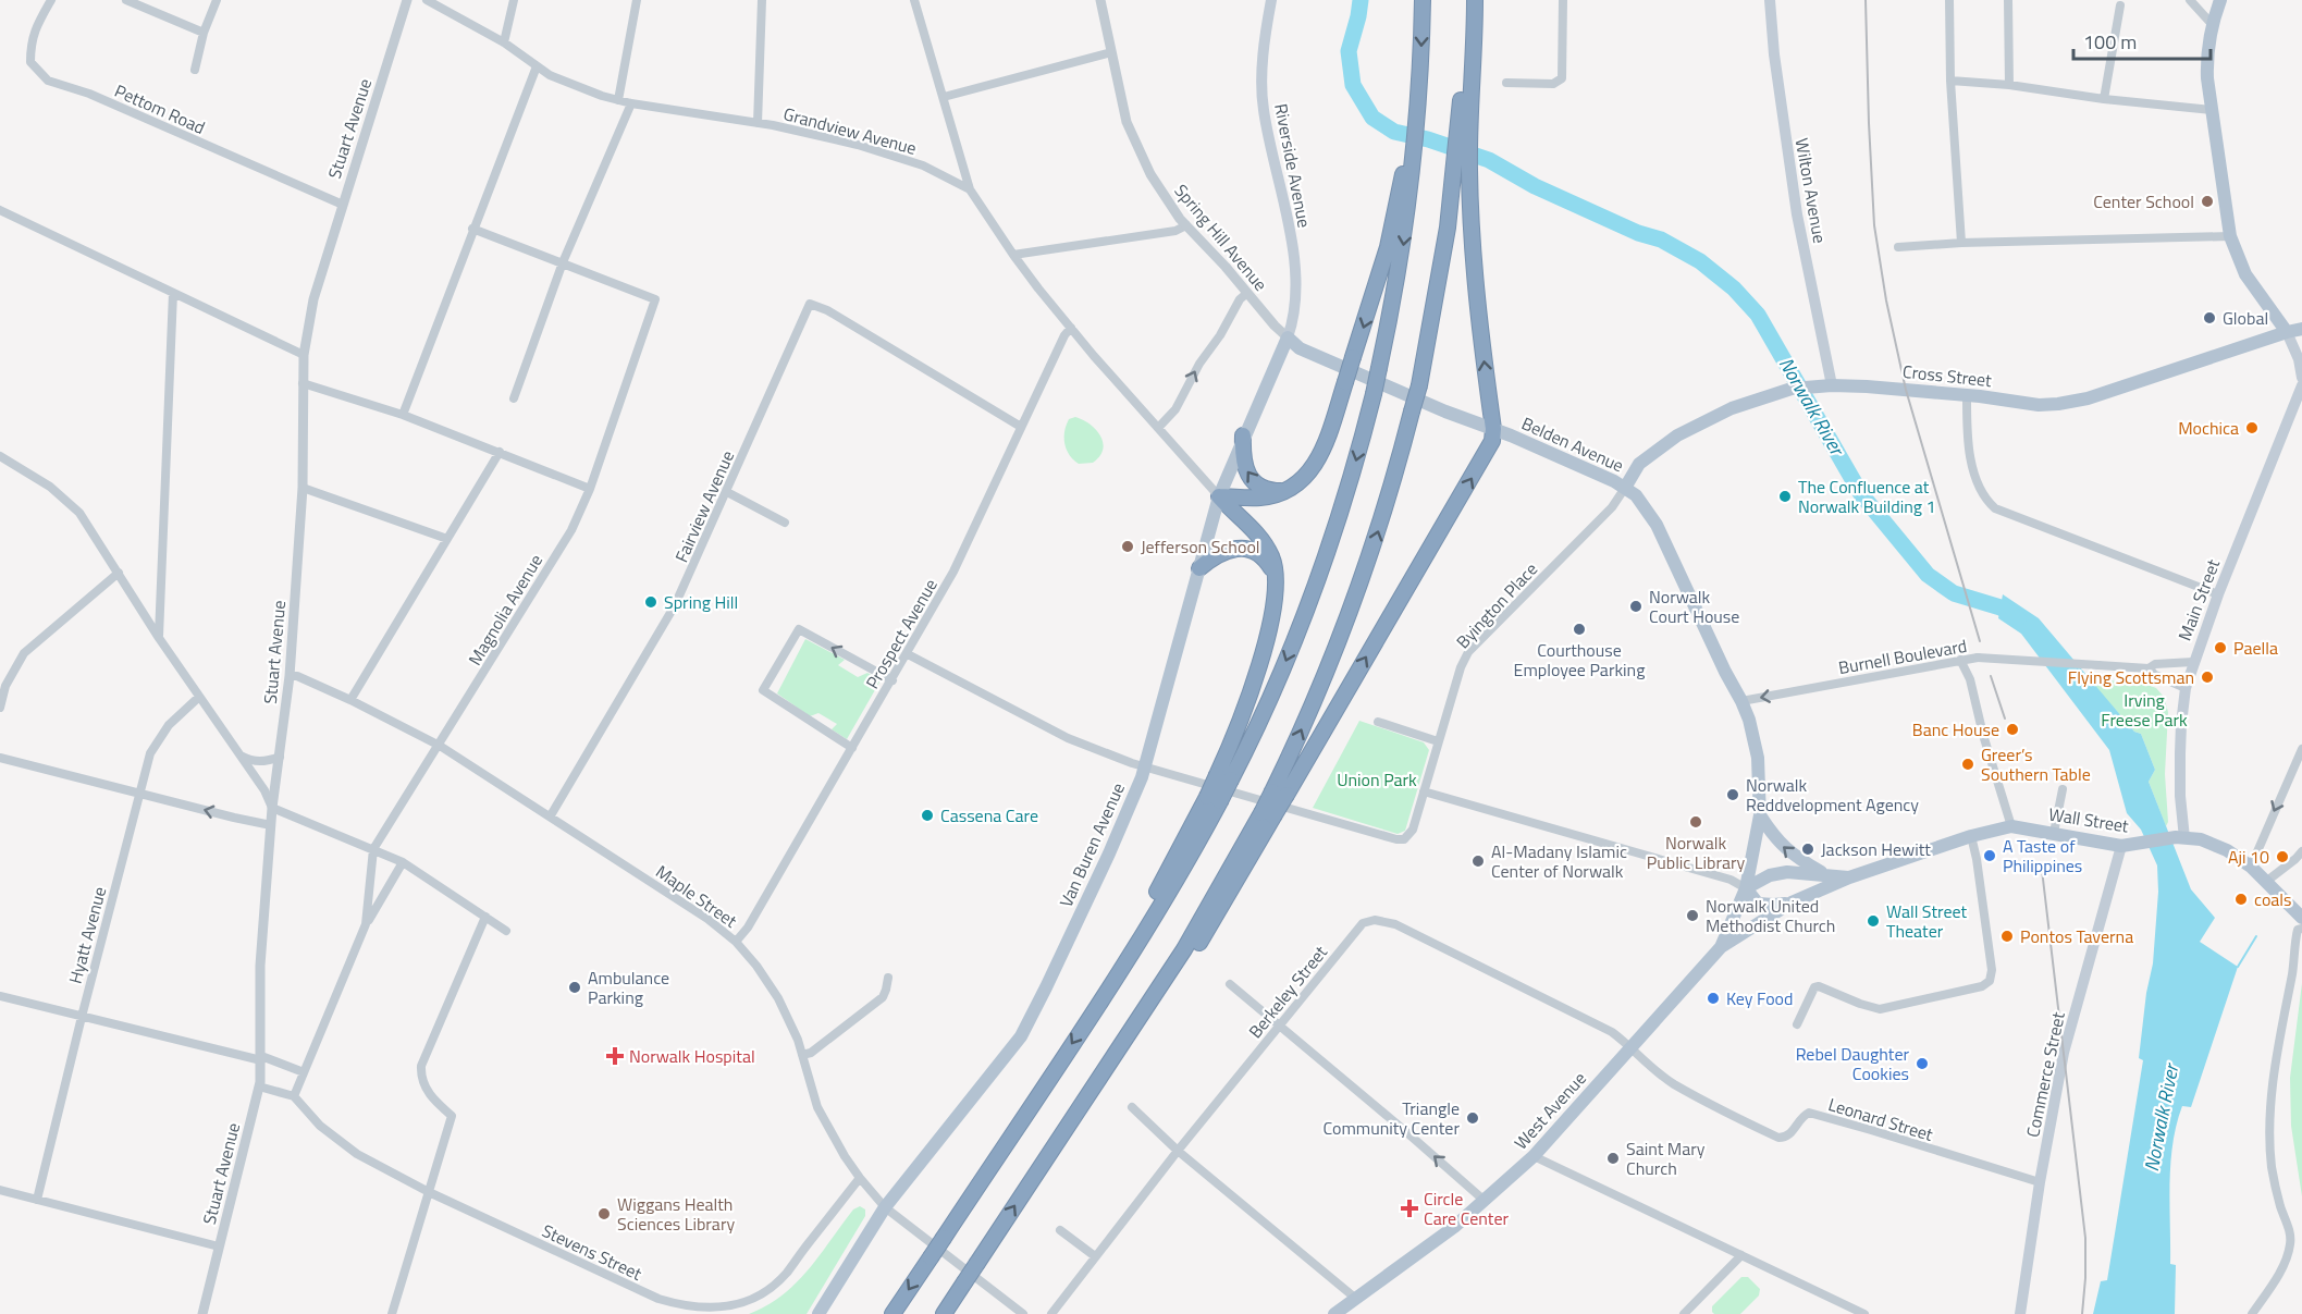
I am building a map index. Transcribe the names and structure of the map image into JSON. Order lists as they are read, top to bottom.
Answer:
{
  "streets": {
    "main road": [
      "Riverside Avenue",
      "Wilton Avenue",
      "Cross Street",
      "Belden Avenue",
      "Main Street",
      "Wall Street",
      "Van Buren Avenue",
      "Commerce Street",
      "West Avenue"
    ],
    "street": [
      "Pettom Road",
      "Stuart Avenue",
      "Grandview Avenue",
      "Spring Hill Avenue",
      "Fairview Avenue",
      "Byington Place",
      "Magnolia Avenue",
      "Prospect Avenue",
      "Burnell Boulevard",
      "Maple Street",
      "Hyatt Avenue",
      "Berkeley Street",
      "Leonard Street",
      "Stevens Street"
    ]
  },
  "crossings": [
    ["Pettom Road", "Stuart Avenue"],
    ["Stuart Avenue", "Maple Street"],
    ["Grandview Avenue", "Prospect Avenue"],
    ["Grandview Avenue", "Van Buren Avenue"],
    ["Riverside Avenue", "Spring Hill Avenue"],
    ["Riverside Avenue", "Belden Avenue"],
    ["Riverside Avenue", "Van Buren Avenue"],
    ["Wilton Avenue", "Cross Street"],
    ["Spring Hill Avenue", "Belden Avenue"],
    ["Spring Hill Avenue", "Van Buren Avenue"],
    ["Cross Street", "Belden Avenue"],
    ["Cross Street", "Byington Place"],
    ["Belden Avenue", "Byington Place"],
    ["Belden Avenue", "Burnell Boulevard"],
    ["Belden Avenue", "Wall Street"],
    ["Belden Avenue", "Van Buren Avenue"],
    ["Belden Avenue", "West Avenue"],
    ["Fairview Avenue", "Prospect Avenue"],
    ["Fairview Avenue", "Maple Street"],
    ["Main Street", "Burnell Boulevard"],
    ["Main Street", "Wall Street"],
    ["Byington Place", "Van Buren Avenue"],
    ["Magnolia Avenue", "Maple Street"],
    ["Prospect Avenue", "Maple Street"],
    ["Wall Street", "Commerce Street"],
    ["Wall Street", "West Avenue"],
    ["Van Buren Avenue", "Maple Street"],
    ["Maple Street", "Stevens Street"],
    ["Berkeley Street", "West Avenue"],
    ["Berkeley Street", "Leonard Street"],
    ["Commerce Street", "Leonard Street"],
    ["West Avenue", "Leonard Street"]
  ],
  "one_way": ["Burnell Boulevard"],
  "water": ["Norwalk River"],
  "parks": ["Irving Freese Park", "Union Park"],
  "places": {
    "other": [
      "Center School",
      "Global",
      "Mochica",
      "The Confluence at Norwalk Building 1",
      "Jefferson School",
      "Spring Hill",
      "Norwalk Court House",
      "Courthouse Employee Parking",
      "Paella",
      "Flying Scottsman",
      "Banc House",
      "Greer’s Southern Table",
      "Norwalk Reddvelopment Agency",
      "Cassena Care",
      "Norwalk Public Library",
      "Jackson Hewitt",
      "A Taste of Philippines",
      "Aji 10",
      "Al-Madany Islamic Center of Norwalk",
      "coals",
      "Norwalk United Methodist Church",
      "Wall Street Theater",
      "Pontos Taverna",
      "Ambulance Parking",
      "Key Food",
      "Rebel Daughter Cookies",
      "Triangle Community Center",
      "Saint Mary Church",
      "Wiggans Health Sciences Library"
    ],
    "health": ["Norwalk Hospital", "Circle Care Center"]
  },
  "scale_bar": "100 m"
}
